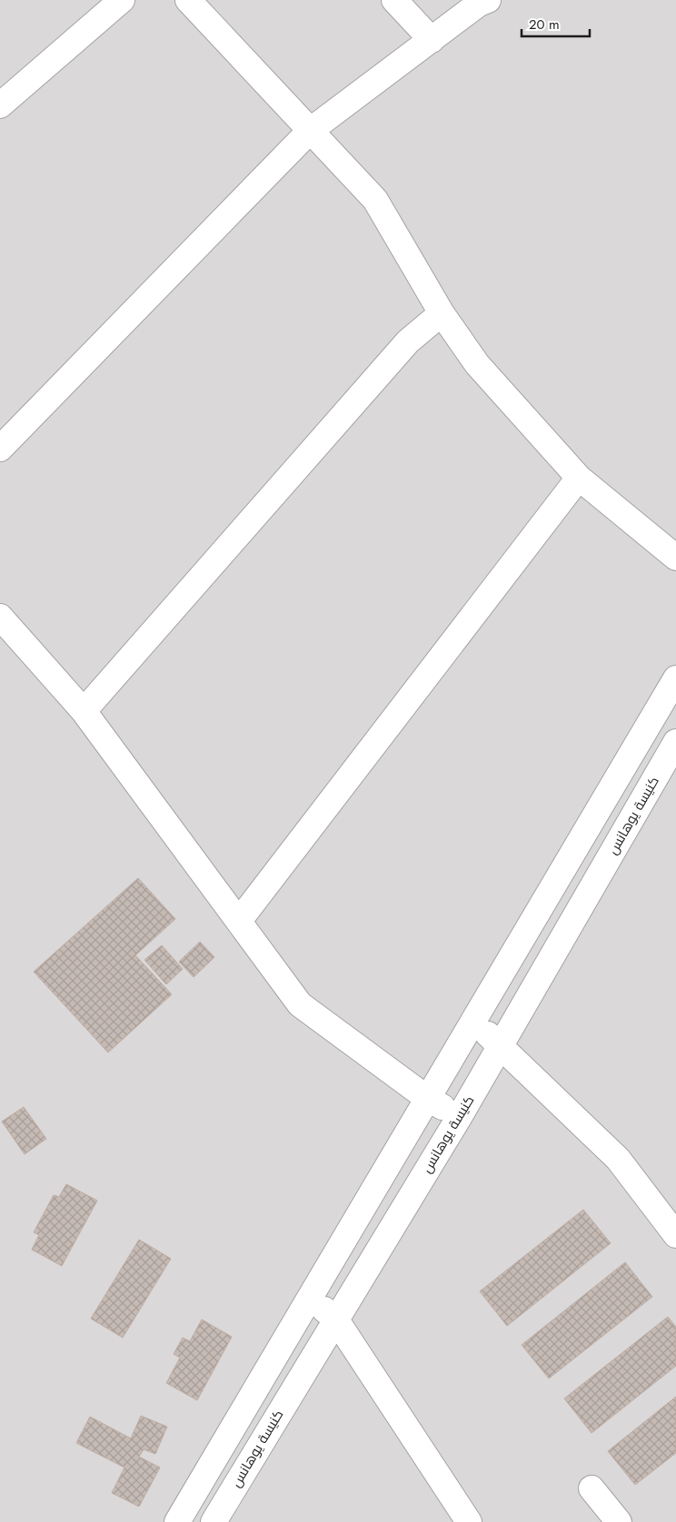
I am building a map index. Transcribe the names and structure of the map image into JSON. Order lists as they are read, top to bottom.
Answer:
{
  "streets": {
    "street": ["كنيسة يوهانس"]
  },
  "scale_bar": "20 m"
}
